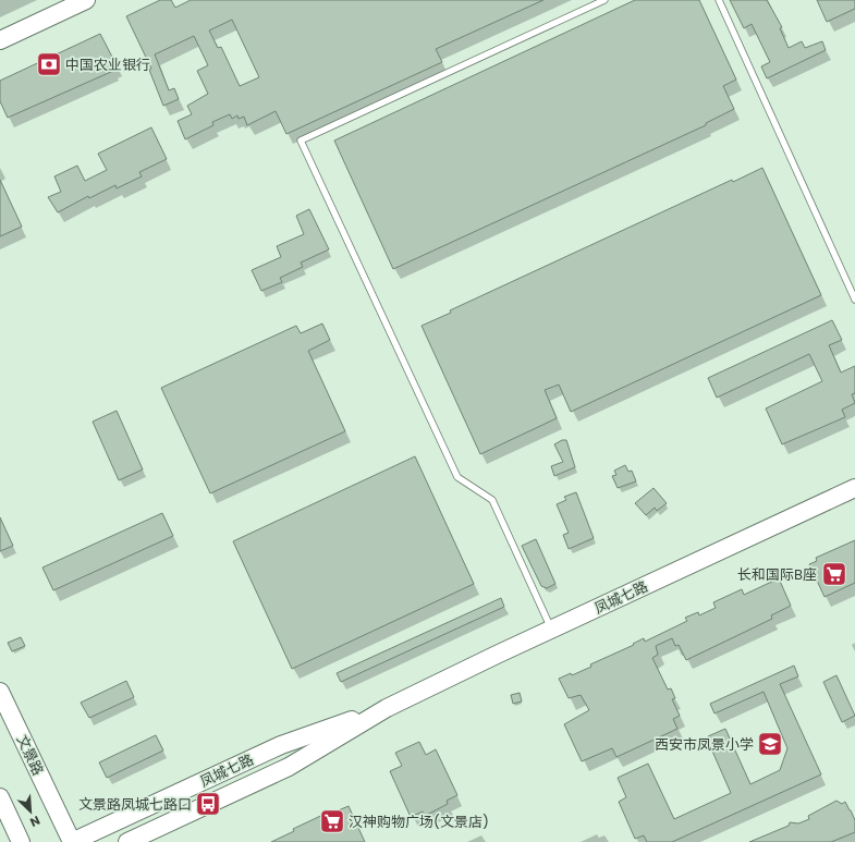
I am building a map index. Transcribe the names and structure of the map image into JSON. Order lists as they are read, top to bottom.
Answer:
{
  "streets": {
    "street": ["凤城七路", "文景路"]
  },
  "crossings": [
    ["凤城七路", "文景路"]
  ],
  "places": {
    "bank": ["中国农业银行"],
    "supermarket": ["长和国际B座", "汉神购物广场(文景店)"],
    "school or university": ["西安市凤景小学"],
    "bus stop": ["文景路凤城七路口"]
  },
  "north": "bottom right"
}
